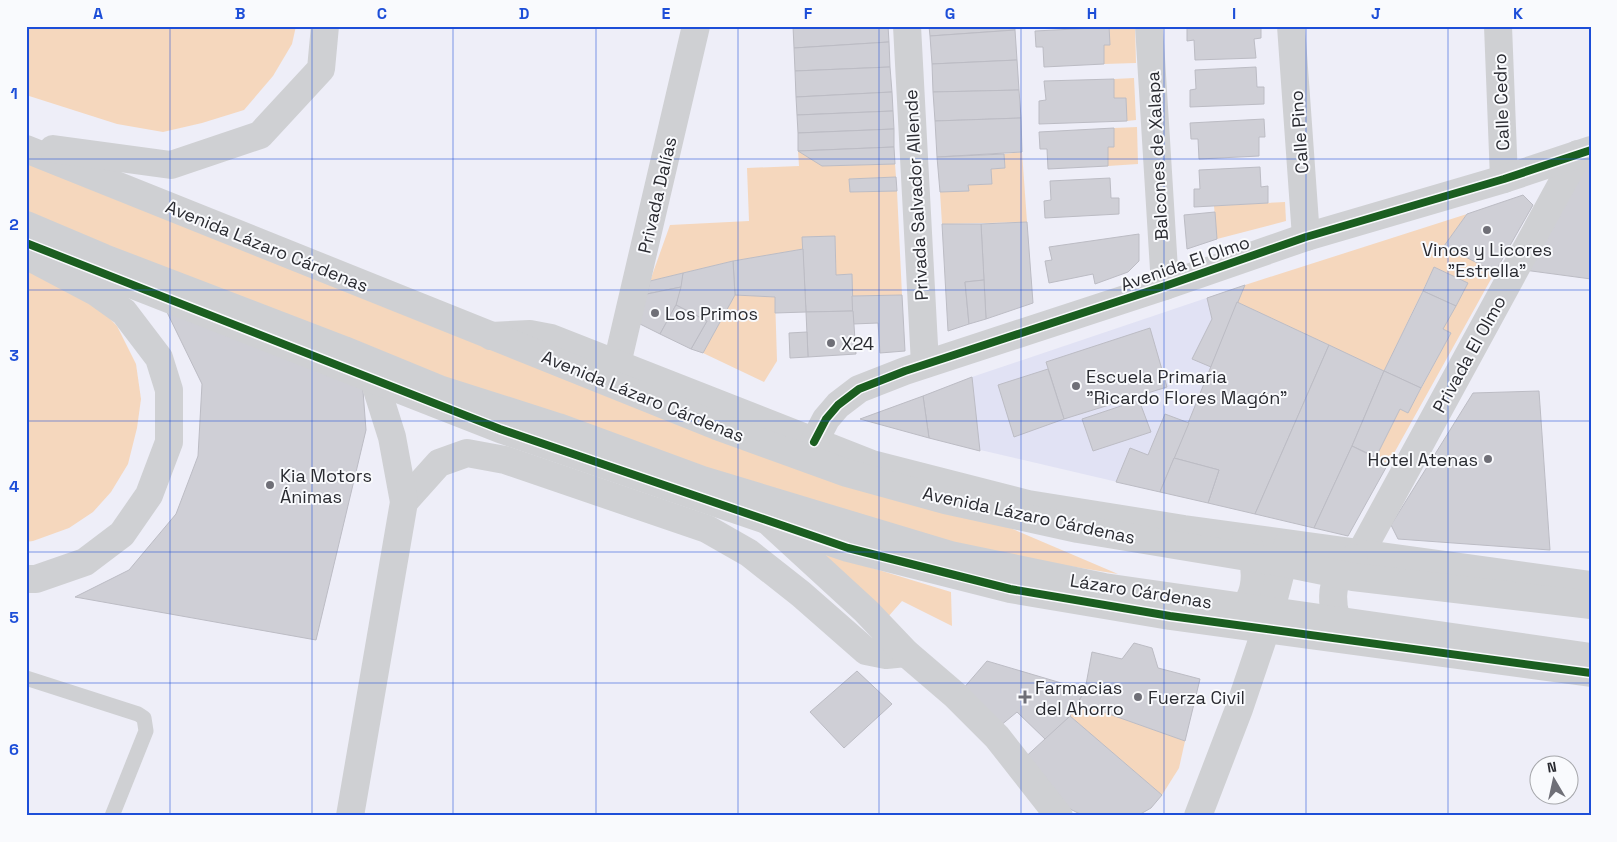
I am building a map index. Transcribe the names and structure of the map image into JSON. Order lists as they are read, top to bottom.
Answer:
{
  "streets": {
    "main road": [
      "Calle Cedro",
      "Calle Pino",
      "Balcones de Xalapa",
      "Privada Dalías",
      "Privada Salvador Allende",
      "Avenida Lázaro Cárdenas",
      "Avenida El Olmo",
      "Privada El Olmo",
      "Lázaro Cárdenas"
    ]
  },
  "crossings": [
    ["Calle Cedro", "Avenida El Olmo"],
    ["Calle Pino", "Avenida El Olmo"],
    ["Balcones de Xalapa", "Avenida El Olmo"],
    ["Privada Salvador Allende", "Avenida El Olmo"],
    ["Avenida El Olmo", "Privada El Olmo"]
  ],
  "places": {
    "other": [
      "Vinos y Licores \"Estrella\"",
      "Los Primos",
      "X24",
      "Escuela Primaria \"Ricardo Flores Magón\"",
      "Hotel Atenas",
      "Kia Motors Ánimas",
      "Fuerza Civil"
    ],
    "health": ["Farmacias del Ahorro"]
  },
  "north": "top",
  "grid": {
    "columns": [
      "A",
      "B",
      "C",
      "D",
      "E",
      "F",
      "G",
      "H",
      "I",
      "J",
      "K"
    ],
    "rows": [
      "1",
      "2",
      "3",
      "4",
      "5",
      "6"
    ]
  }
}
